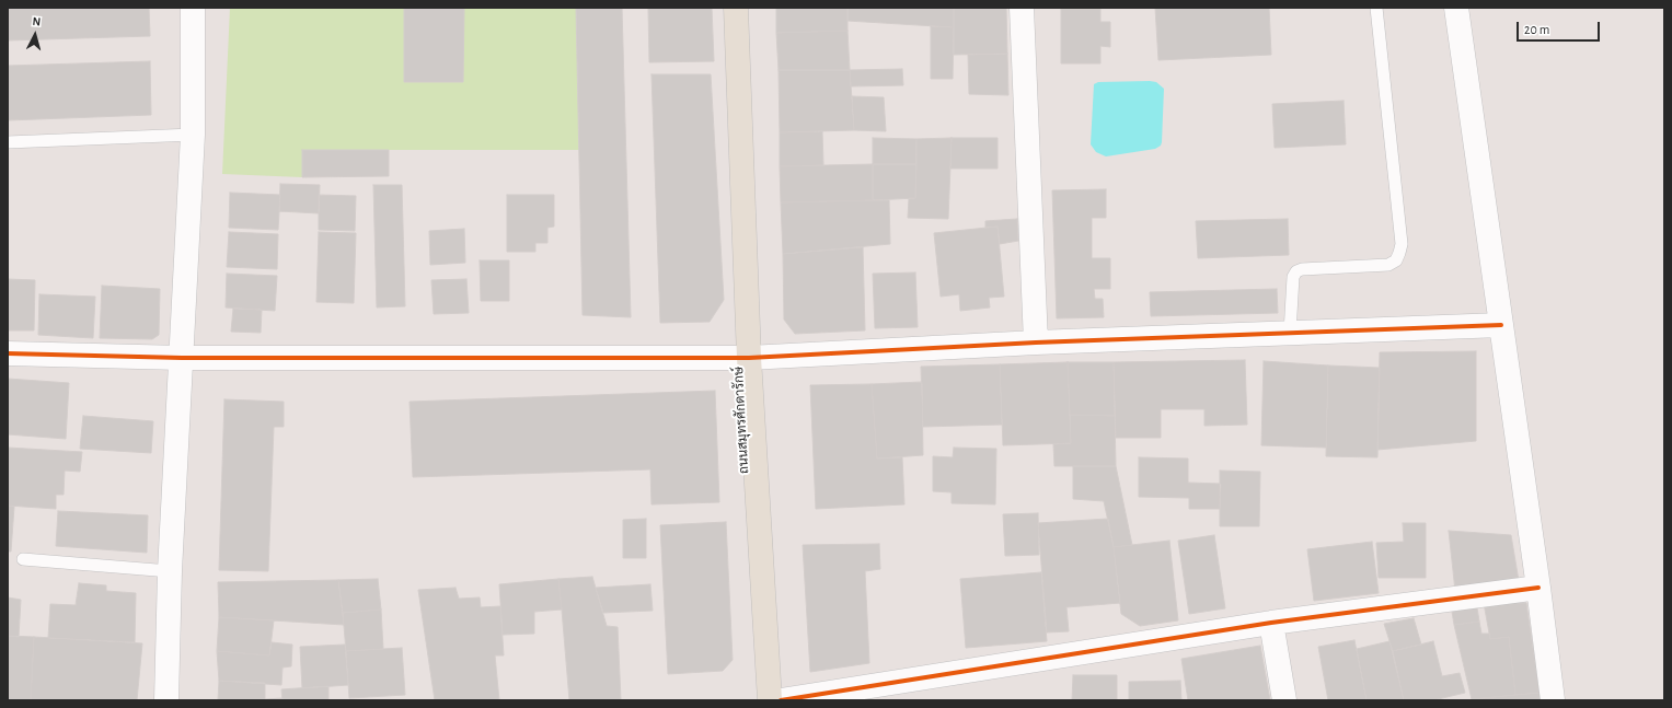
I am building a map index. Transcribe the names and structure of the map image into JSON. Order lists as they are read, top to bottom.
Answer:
{
  "streets": {
    "main road": ["ถนนสมุทรศักดารักษ์"]
  },
  "scale_bar": "20 m",
  "north": "top"
}
